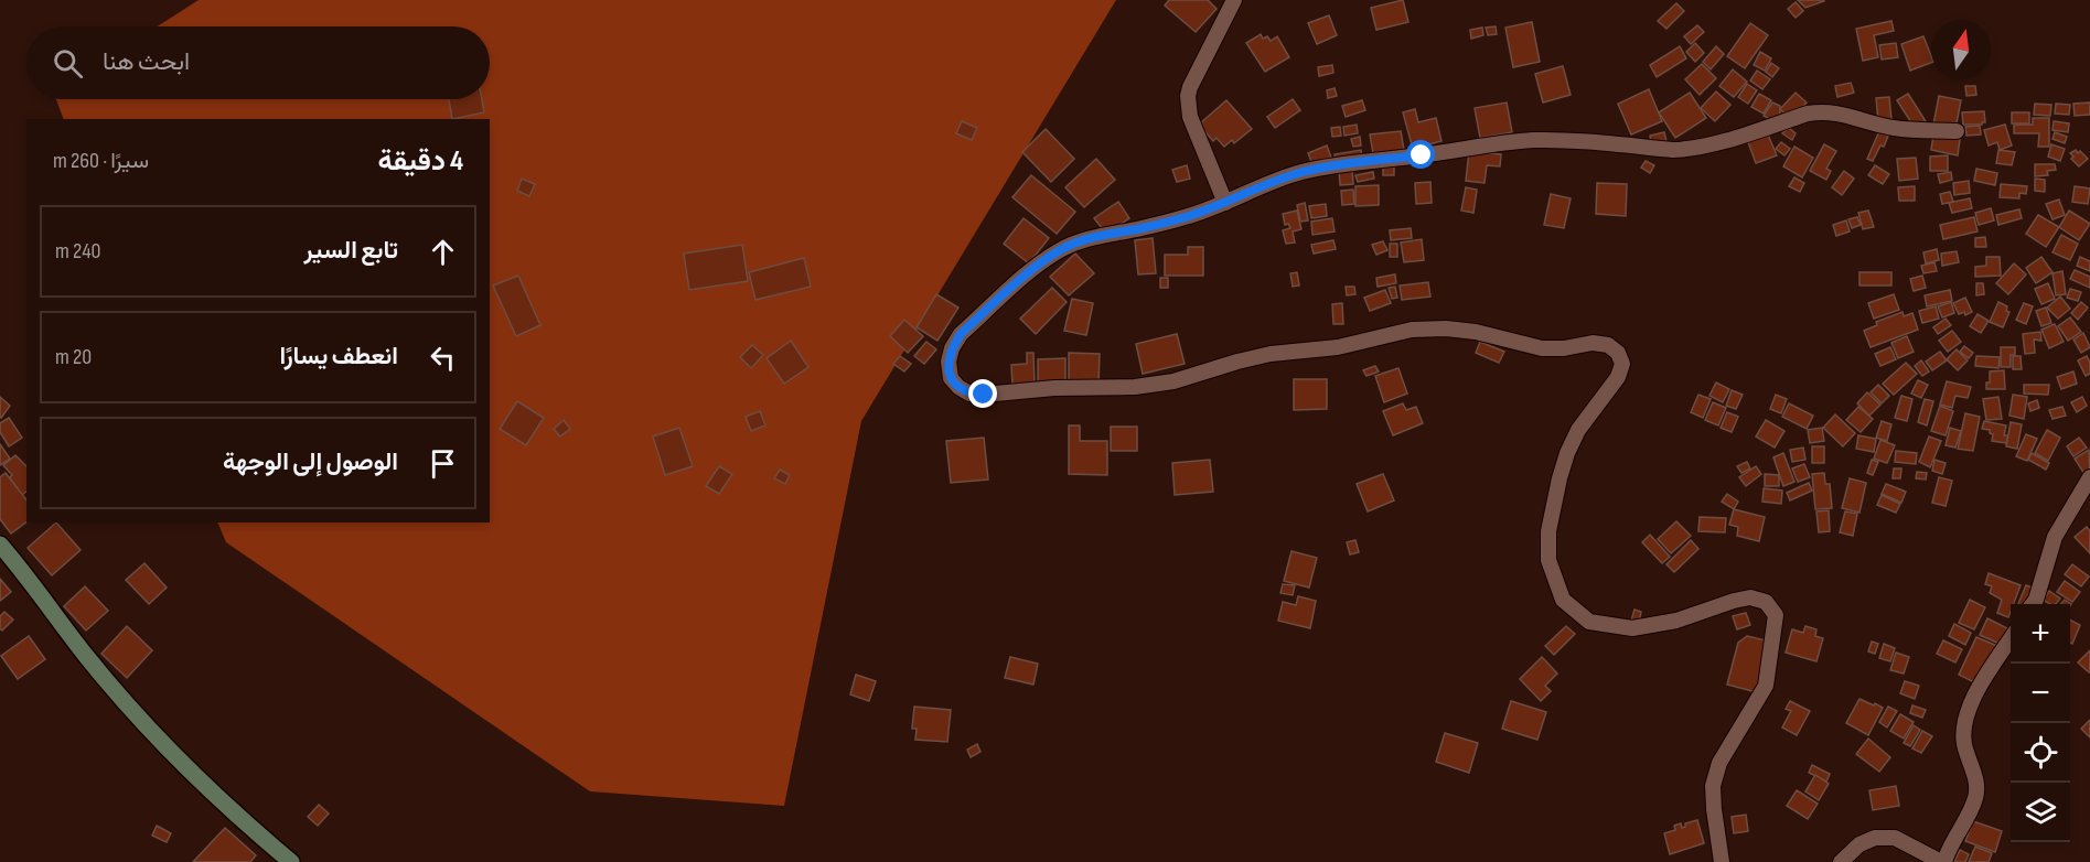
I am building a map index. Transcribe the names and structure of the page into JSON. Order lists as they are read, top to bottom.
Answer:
{
  "north": "top",
  "page": {
    "search": "ابحث هنا",
    "heading": ["4 دقيقة", "سيرًا · 260 m"],
    "list": [
      ["تابع السير", "240 m"],
      ["انعطف يسارًا", "20 m"],
      "الوصول إلى الوجهة"
    ],
    "map_buttons": ["+", "−"]
  }
}
